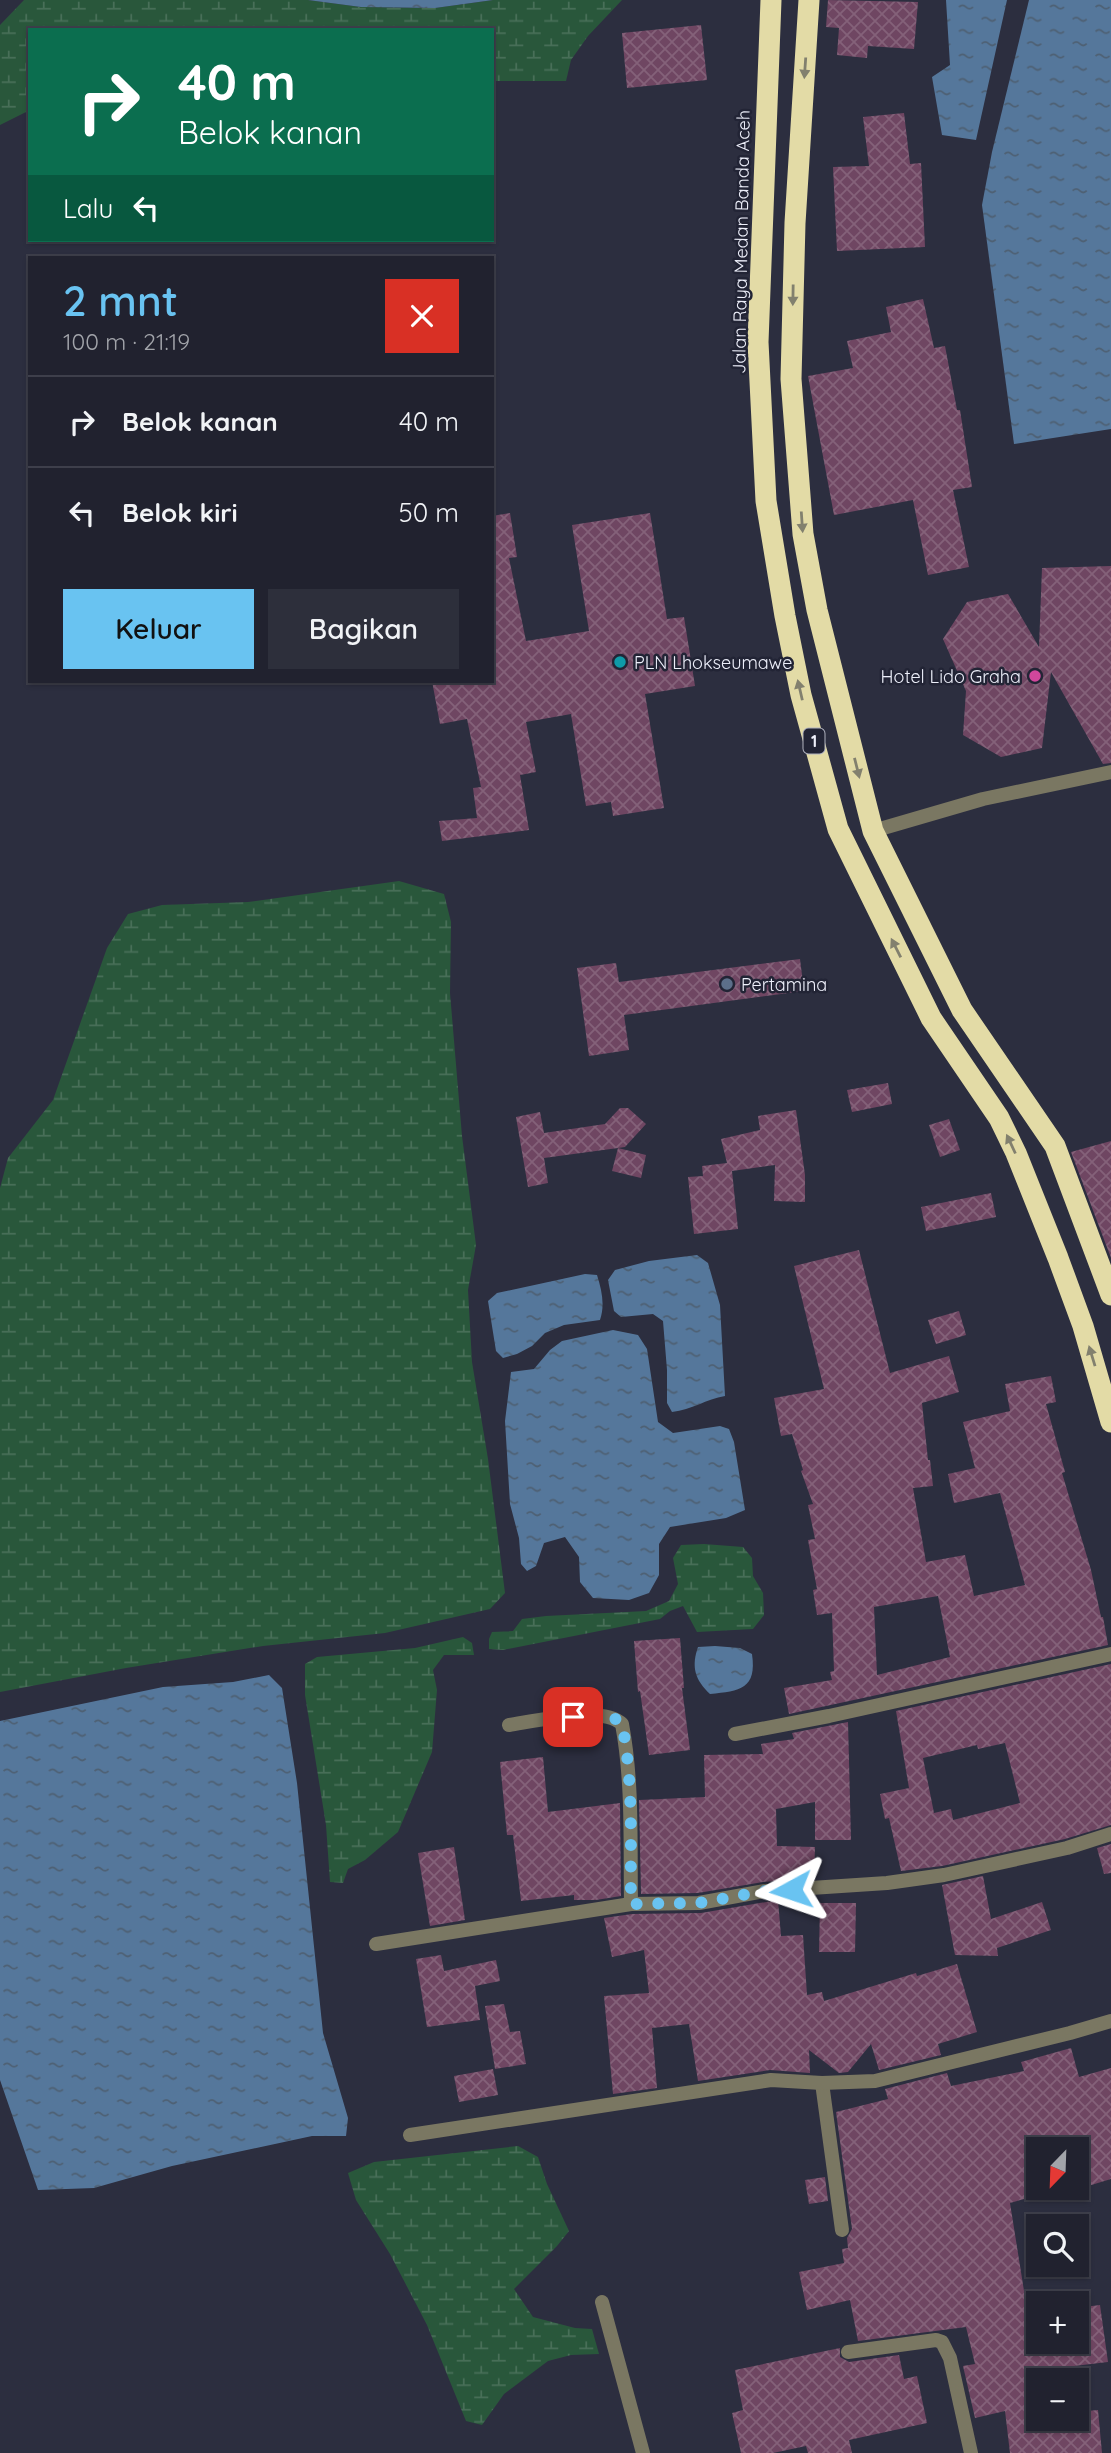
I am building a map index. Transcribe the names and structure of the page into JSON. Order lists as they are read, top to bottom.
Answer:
{
  "streets": {
    "highway": ["Jalan Raya Medan Banda Aceh", "1"]
  },
  "places": ["PLN Lhokseumawe", "Hotel Lido Graha", "Pertamina"],
  "north": "bottom left",
  "page": {
    "turn": ["40 m", "Belok kanan"],
    "then": "Lalu",
    "heading": ["2 mnt", "100 m · 21:19"],
    "list": [
      {
        "name": "Belok kanan",
        "value": "40 m"
      },
      {
        "name": "Belok kiri",
        "value": "50 m"
      }
    ],
    "buttons": ["Keluar", "Bagikan"],
    "map_buttons": ["+", "−"]
  }
}
